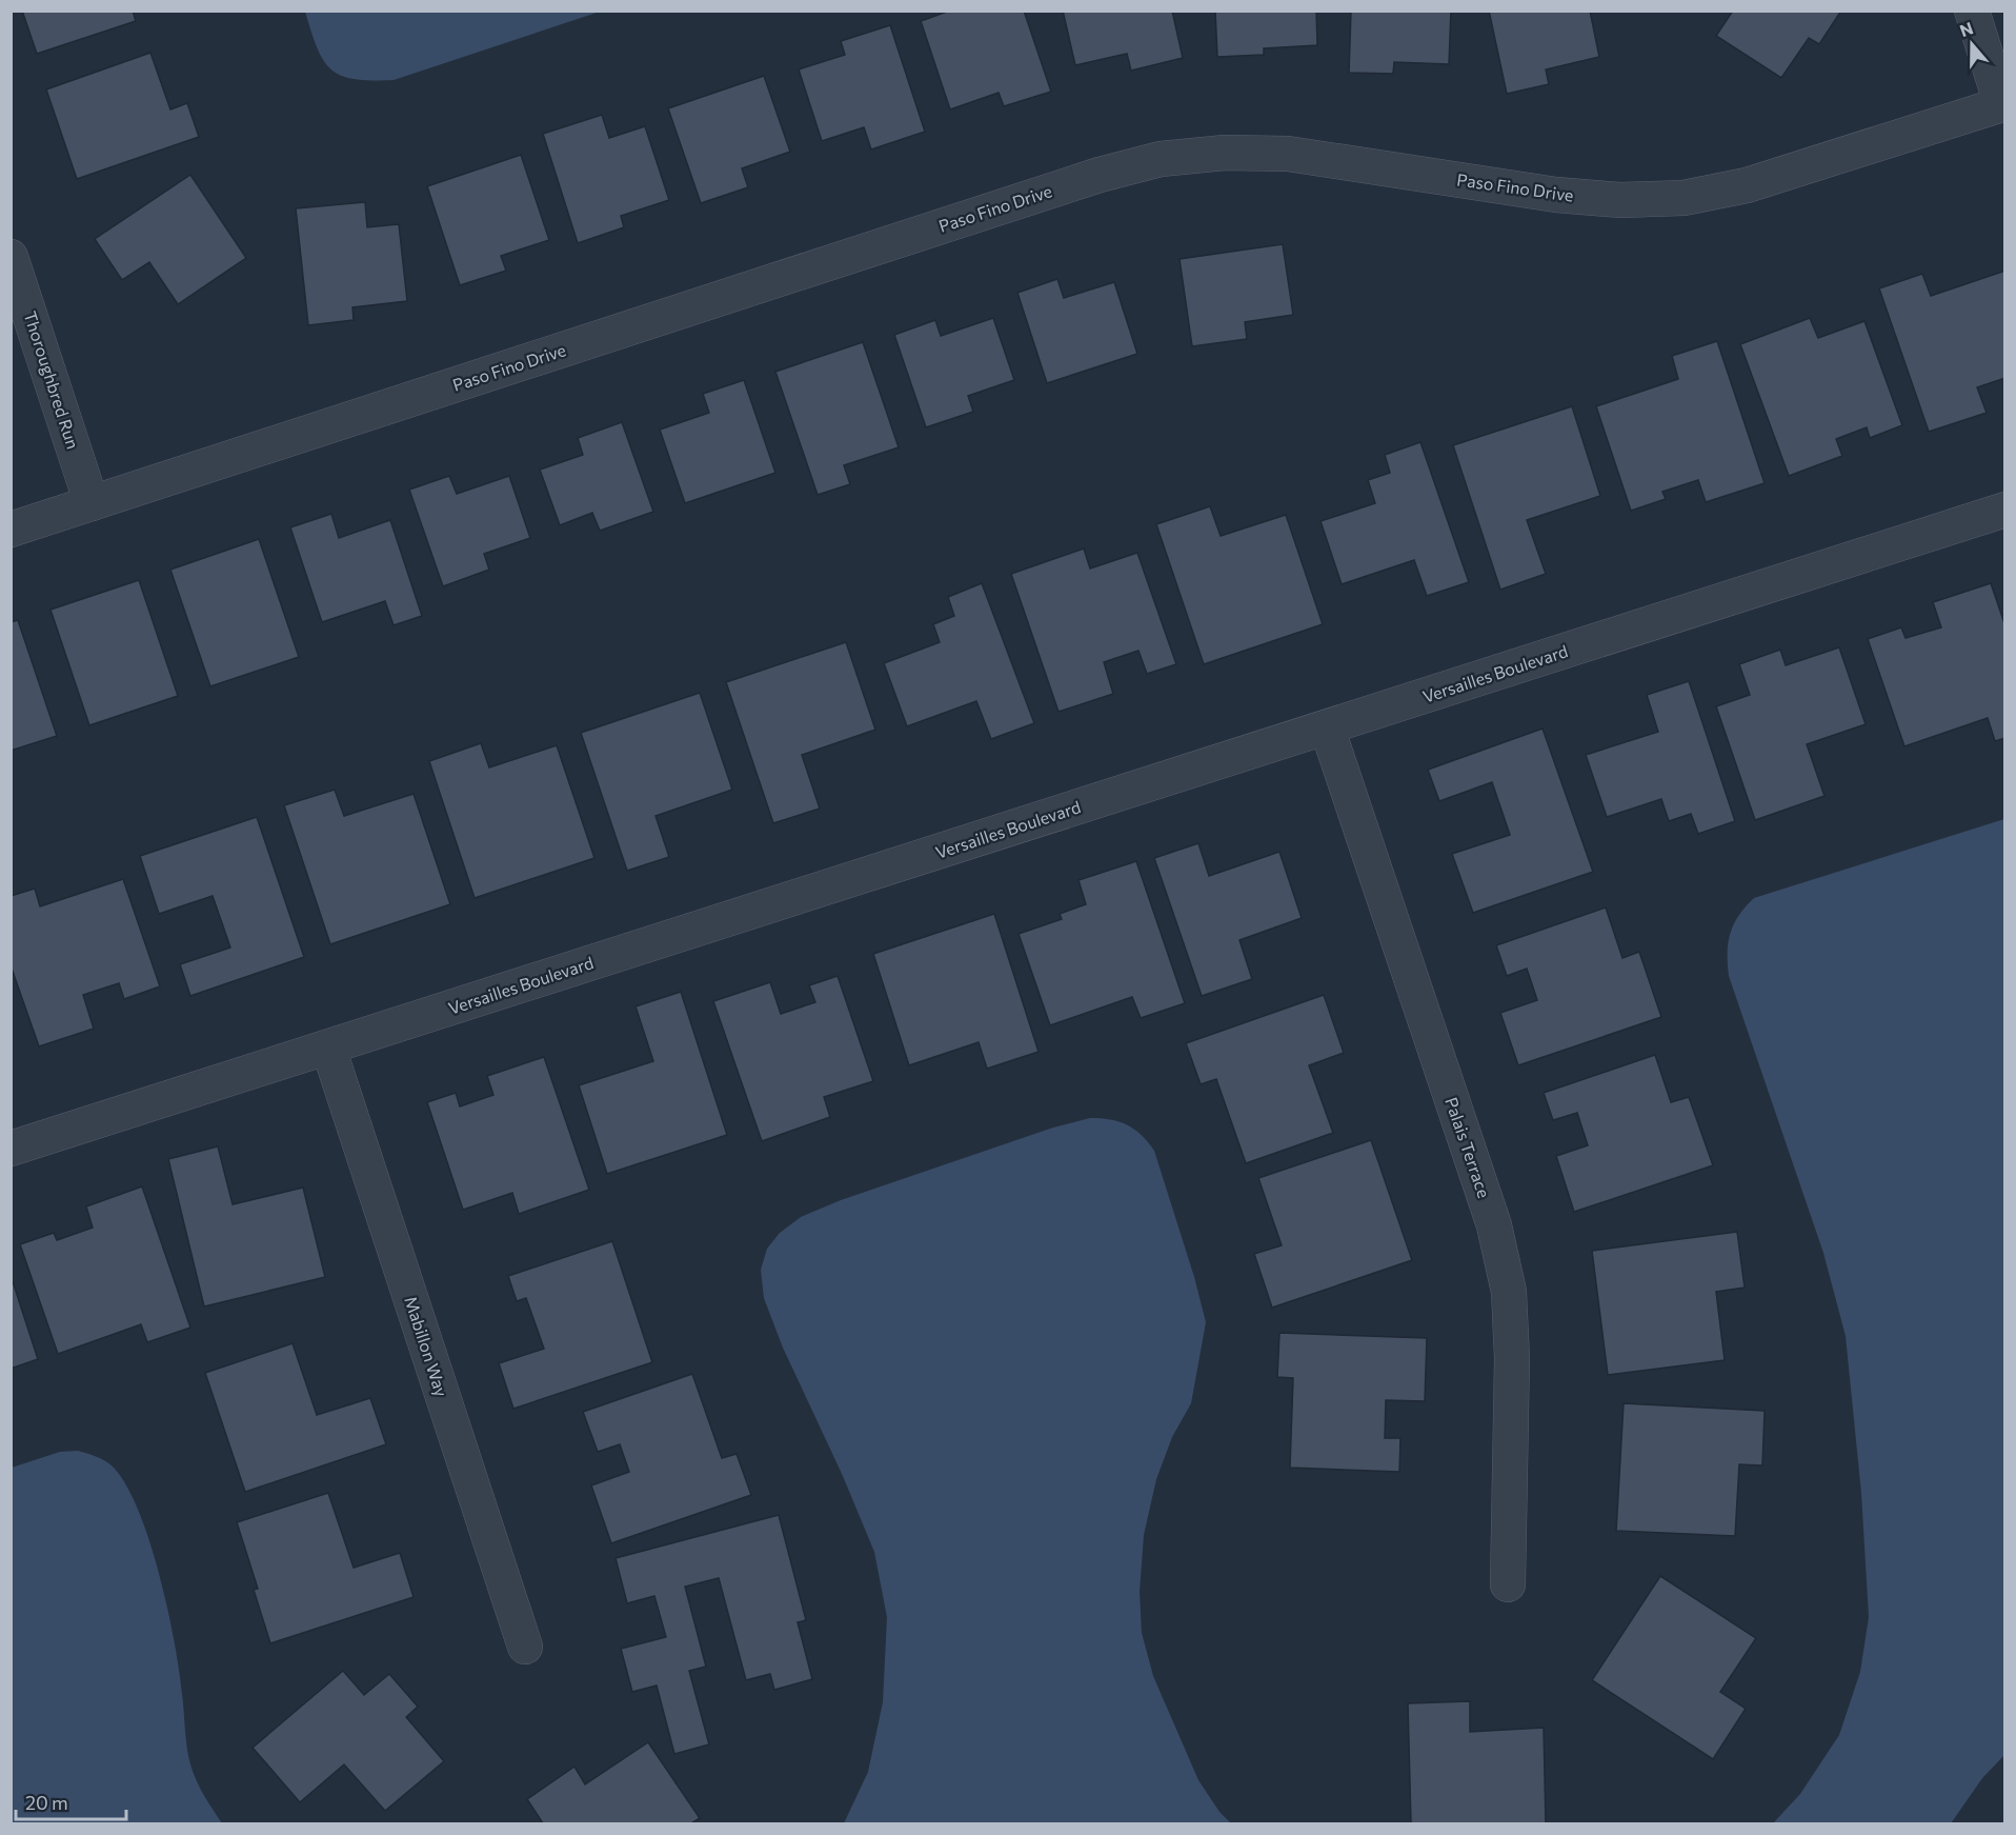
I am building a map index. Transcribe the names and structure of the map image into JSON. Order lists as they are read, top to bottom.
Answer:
{
  "streets": {
    "street": [
      "Paso Fino Drive",
      "Thoroughbred Run",
      "Versailles Boulevard",
      "Palais Terrace",
      "Mabillon Way"
    ]
  },
  "crossings": [
    ["Paso Fino Drive", "Thoroughbred Run"],
    ["Versailles Boulevard", "Palais Terrace"],
    ["Versailles Boulevard", "Mabillon Way"]
  ],
  "scale_bar": "20 m",
  "north": "top"
}
